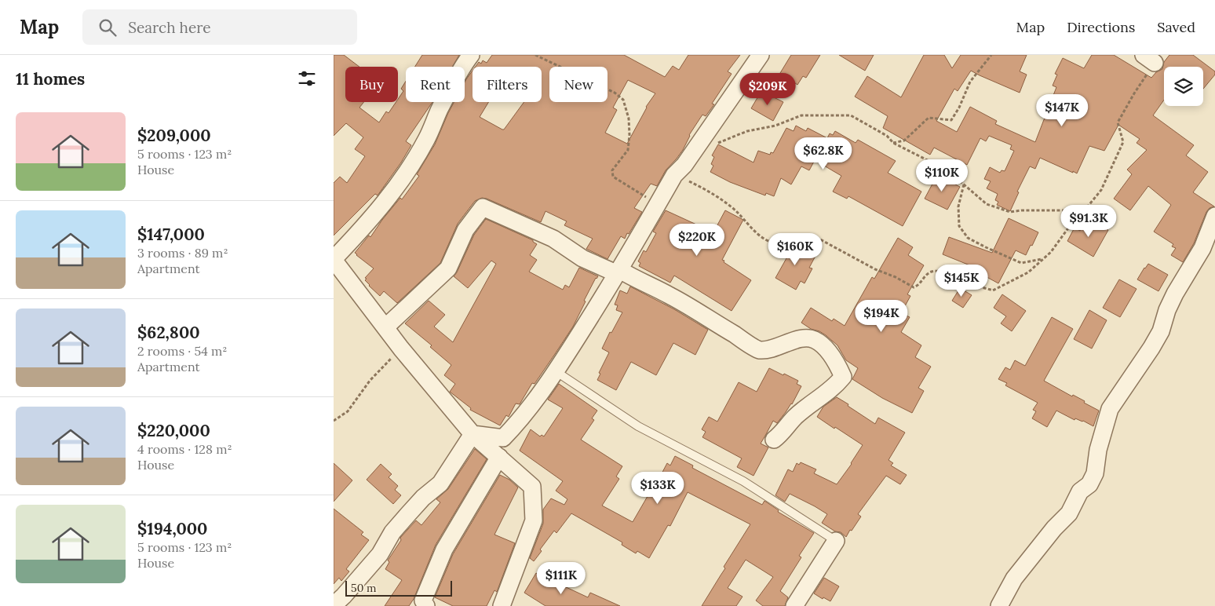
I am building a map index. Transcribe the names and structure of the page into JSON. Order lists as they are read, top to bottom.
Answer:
{
  "scale_bar": "50 m",
  "page": {
    "header": "Map",
    "search": "Search here",
    "nav": ["Map", "Directions", "Saved"],
    "heading": "11 homes",
    "chip": [
      "Buy",
      "Rent",
      "Filters",
      "New"
    ],
    "price": [
      "$209K",
      "$147K",
      "$62.8K",
      "$110K",
      "$91.3K",
      "$220K",
      "$160K",
      "$145K",
      "$194K",
      "$133K",
      "$111K"
    ],
    "list": [
      {
        "name": "$209,000",
        "note": "5 rooms · 123 m² · House"
      },
      {
        "name": "$147,000",
        "note": "3 rooms · 89 m² · Apartment"
      },
      {
        "name": "$62,800",
        "note": "2 rooms · 54 m² · Apartment"
      },
      {
        "name": "$220,000",
        "note": "4 rooms · 128 m² · House"
      },
      {
        "name": "$194,000",
        "note": "5 rooms · 123 m² · House"
      }
    ],
    "scale": "50 m"
  }
}
